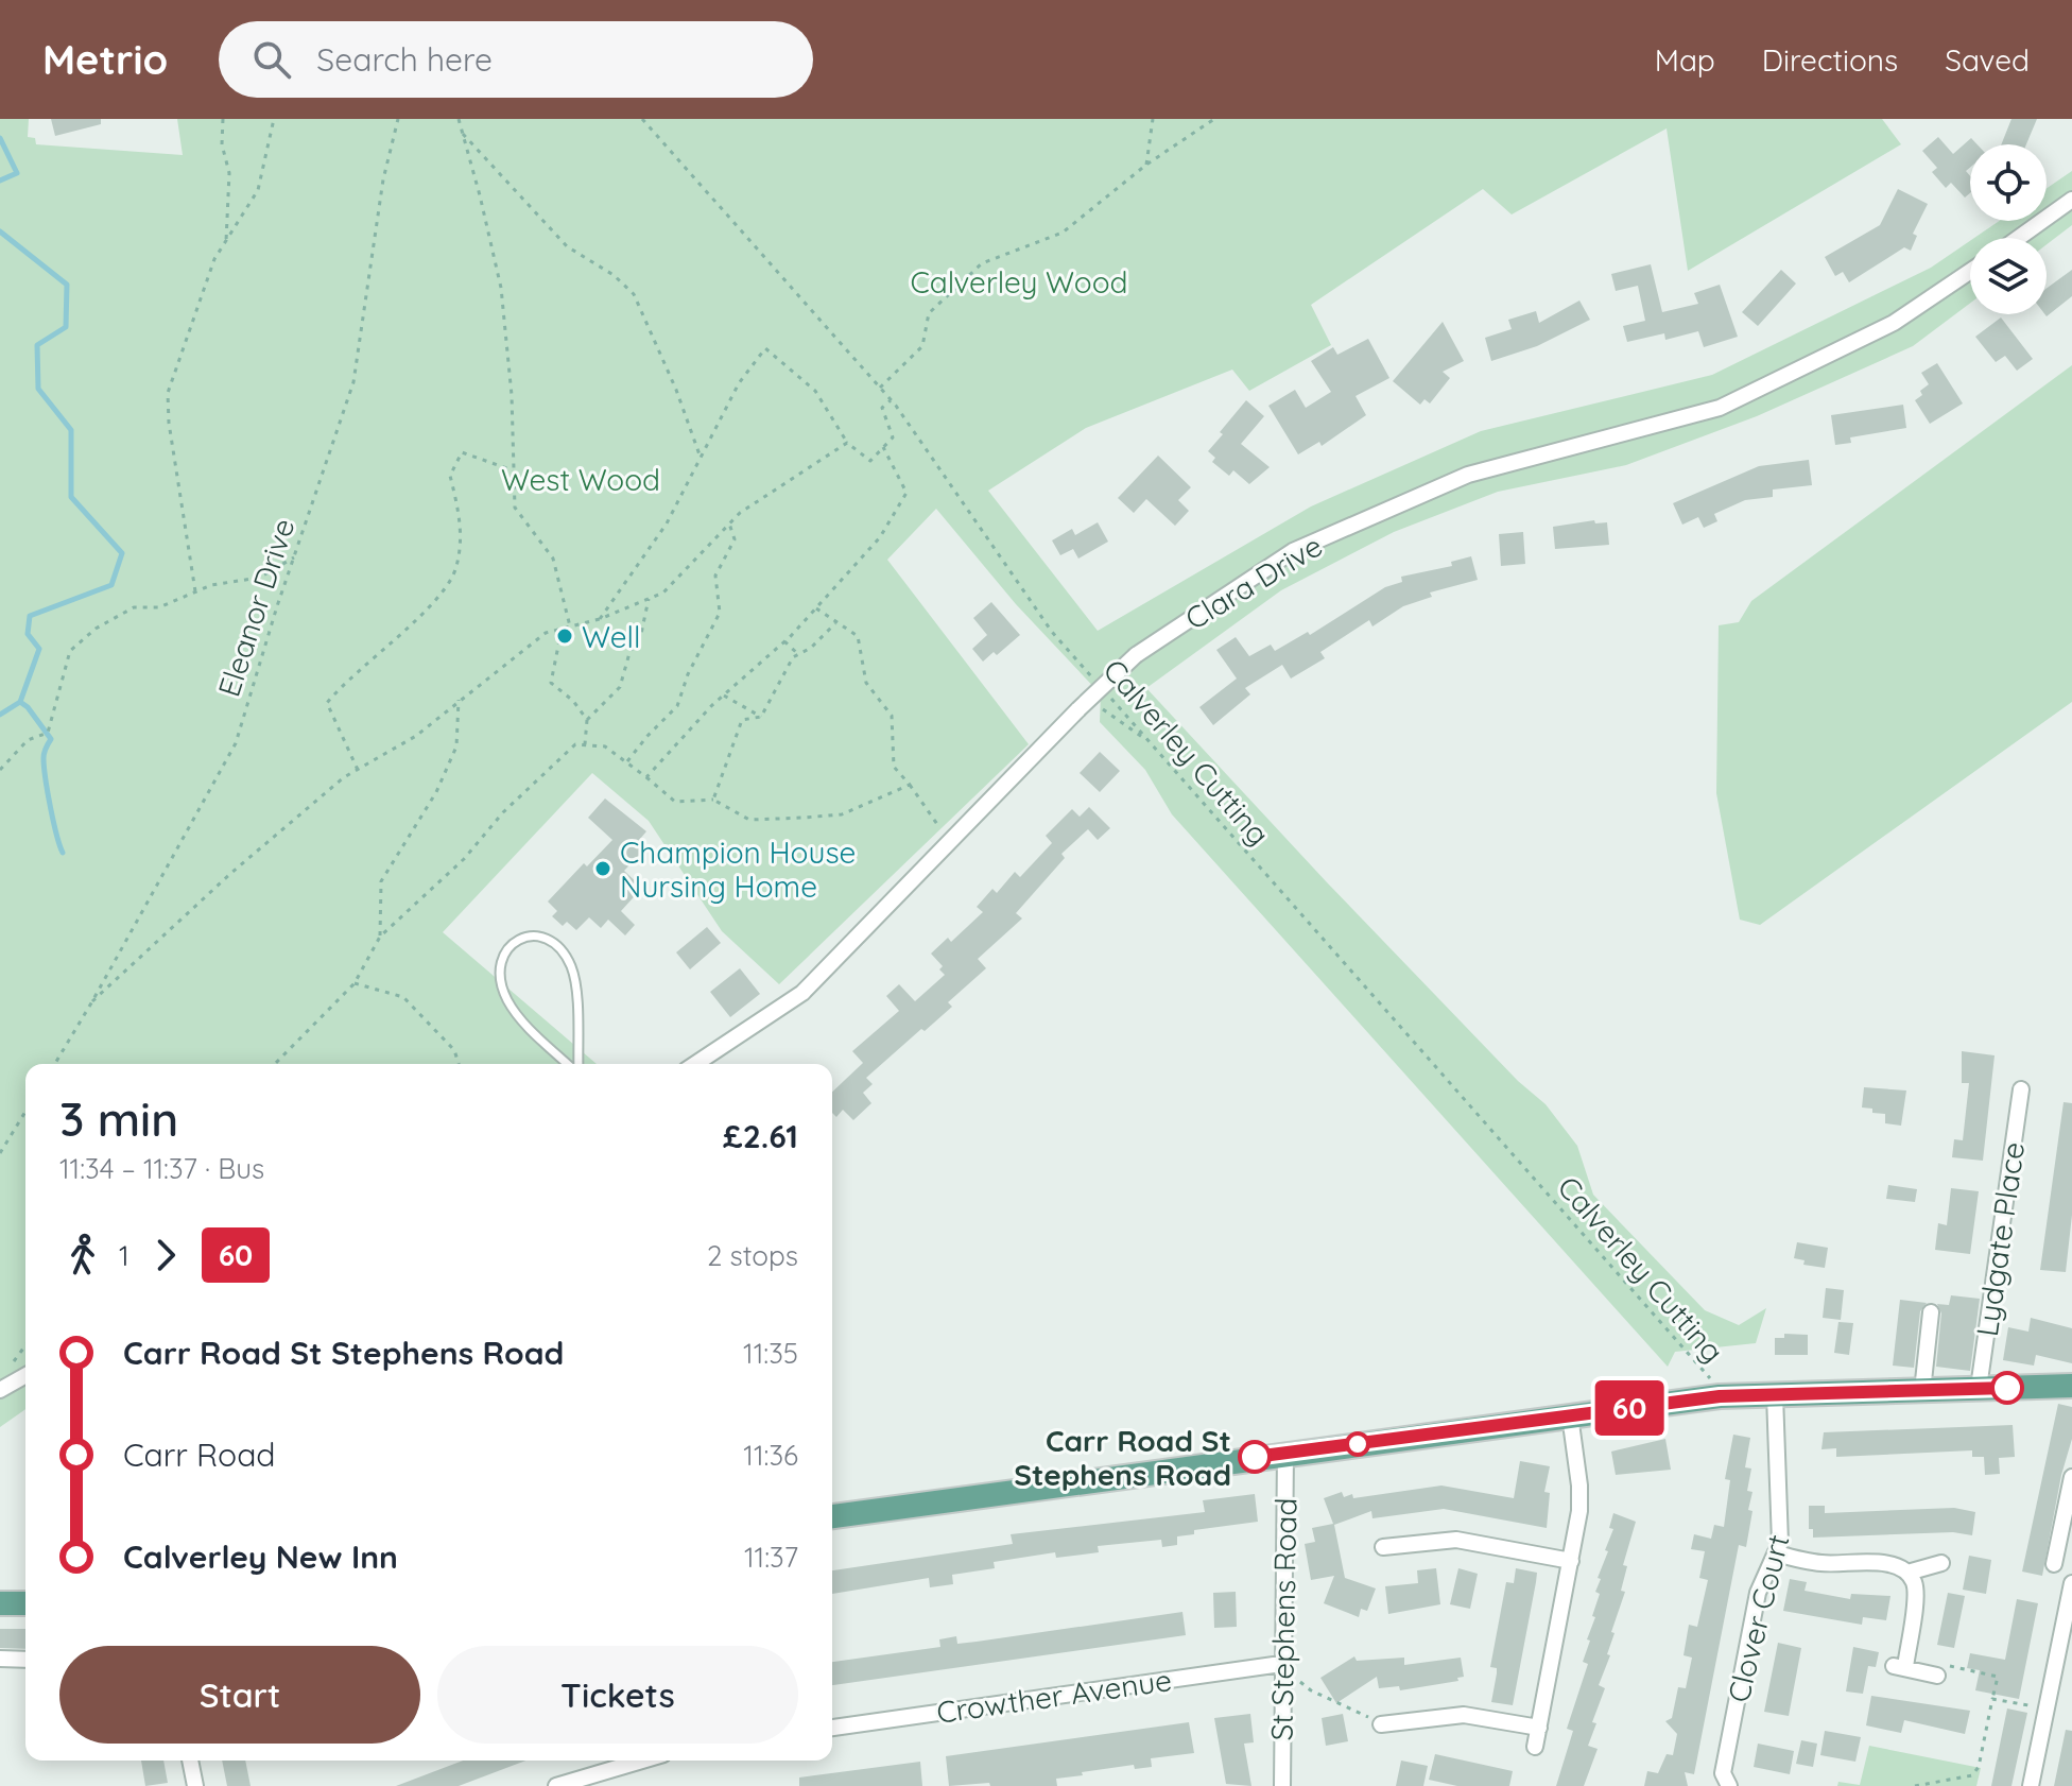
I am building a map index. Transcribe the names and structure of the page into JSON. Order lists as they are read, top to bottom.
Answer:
{
  "streets": {
    "street": [
      "Clara Drive",
      "Lydgate Place",
      "Clover Court",
      "St Stephens Road",
      "Crowther Avenue"
    ],
    "path": ["Eleanor Drive", "Calverley Cutting"]
  },
  "crossings": [
    ["St Stephens Road", "Crowther Avenue"]
  ],
  "parks": ["Calverley Wood", "West Wood"],
  "places": ["Well", "Champion House Nursing Home", "Carr Road St Stephens Road"],
  "lines": ["bus line 60"],
  "page": {
    "header": "Metrio",
    "search": "Search here",
    "nav": ["Map", "Directions", "Saved"],
    "on_map": "60",
    "heading": ["3 min", "11:34 – 11:37 · Bus", "£2.61"],
    "legs": ["1", "60", "2 stops"],
    "list": [
      {
        "name": "Carr Road St Stephens Road",
        "value": "11:35"
      },
      {
        "name": "Carr Road",
        "value": "11:36"
      },
      {
        "name": "Calverley New Inn",
        "value": "11:37"
      }
    ],
    "buttons": ["Start", "Tickets"]
  }
}
